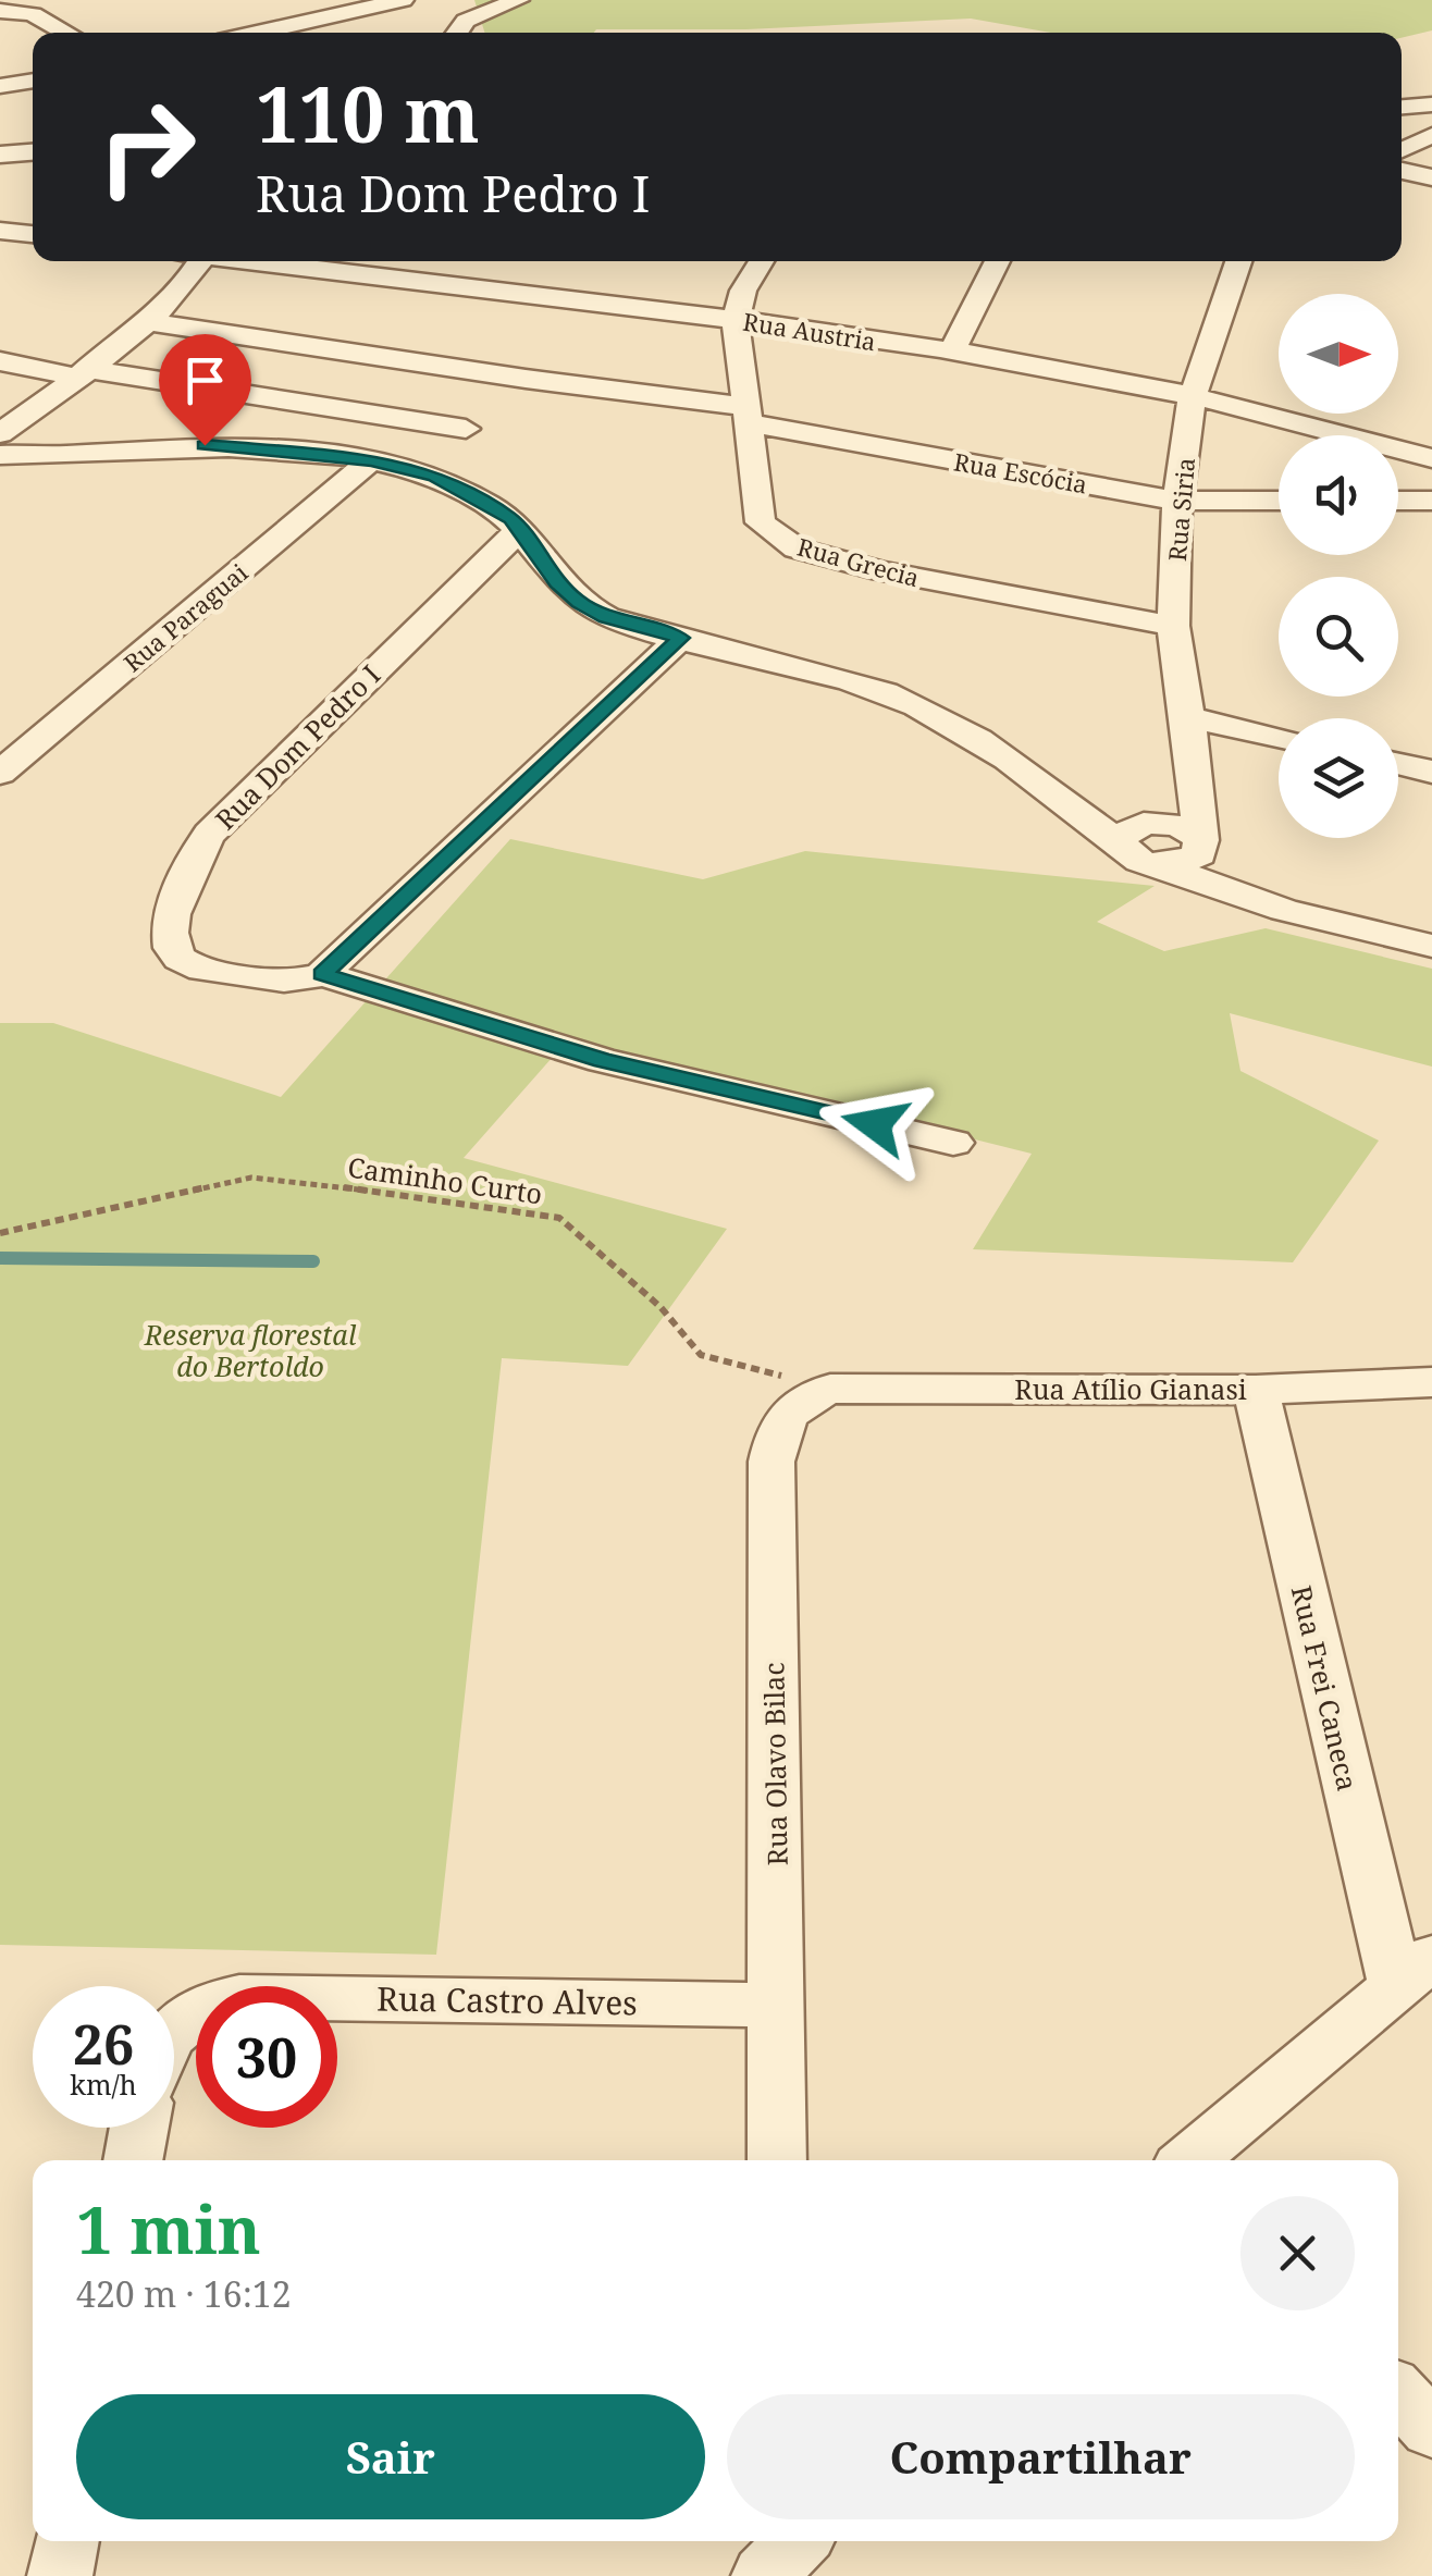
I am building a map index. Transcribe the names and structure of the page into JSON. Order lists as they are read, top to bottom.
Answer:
{
  "streets": {
    "street": [
      "Rua Austria",
      "Rua Escócia",
      "Rua Siria",
      "Rua Grecia",
      "Rua Paraguai",
      "Rua Dom Pedro I",
      "Rua Atílio Gianasi",
      "Rua Frei Caneca",
      "Rua Olavo Bilac",
      "Rua Castro Alves"
    ],
    "path": ["Caminho Curto"]
  },
  "crossings": [
    ["Rua Austria", "Rua Siria"],
    ["Rua Austria", "Rua Grecia"],
    ["Rua Escócia", "Rua Siria"],
    ["Rua Escócia", "Rua Grecia"],
    ["Rua Siria", "Rua Grecia"],
    ["Caminho Curto", "Rua Atílio Gianasi"],
    ["Caminho Curto", "Rua Olavo Bilac"],
    ["Rua Atílio Gianasi", "Rua Frei Caneca"],
    ["Rua Atílio Gianasi", "Rua Olavo Bilac"],
    ["Rua Olavo Bilac", "Rua Castro Alves"]
  ],
  "parks": ["Reserva florestal do Bertoldo"],
  "north": "right",
  "page": {
    "turn": ["110 m", "Rua Dom Pedro I"],
    "speed": "26 km/h",
    "limit": "30",
    "heading": ["1 min", "420 m · 16:12"],
    "buttons": ["Sair", "Compartilhar"]
  }
}
